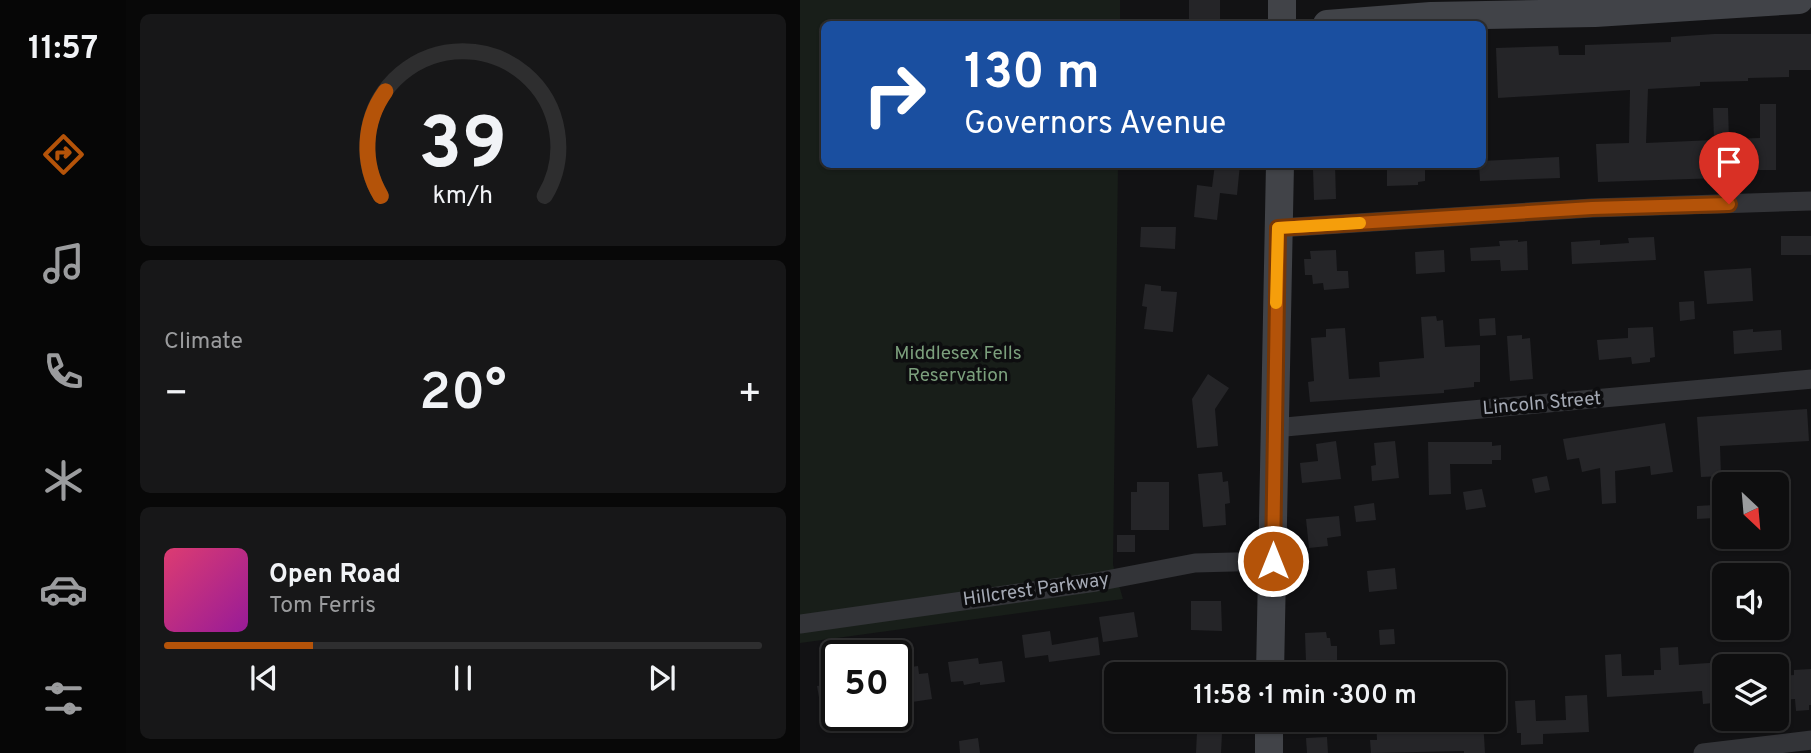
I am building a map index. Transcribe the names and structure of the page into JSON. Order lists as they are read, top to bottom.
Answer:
{
  "streets": {
    "street": ["Lincoln Street", "Hillcrest Parkway"]
  },
  "parks": ["Middlesex Fells Reservation"],
  "north": "bottom right",
  "page": {
    "tabs": "11:57",
    "turn": ["130 m", "Governors Avenue"],
    "tile": "Climate",
    "heat": ["−", "20°", "+"],
    "song": ["Open Road", "Tom Ferris"],
    "limit": "50",
    "trip": "11:58 · 1 min · 300 m",
    "gauge": ["39", "km/h"]
  }
}
